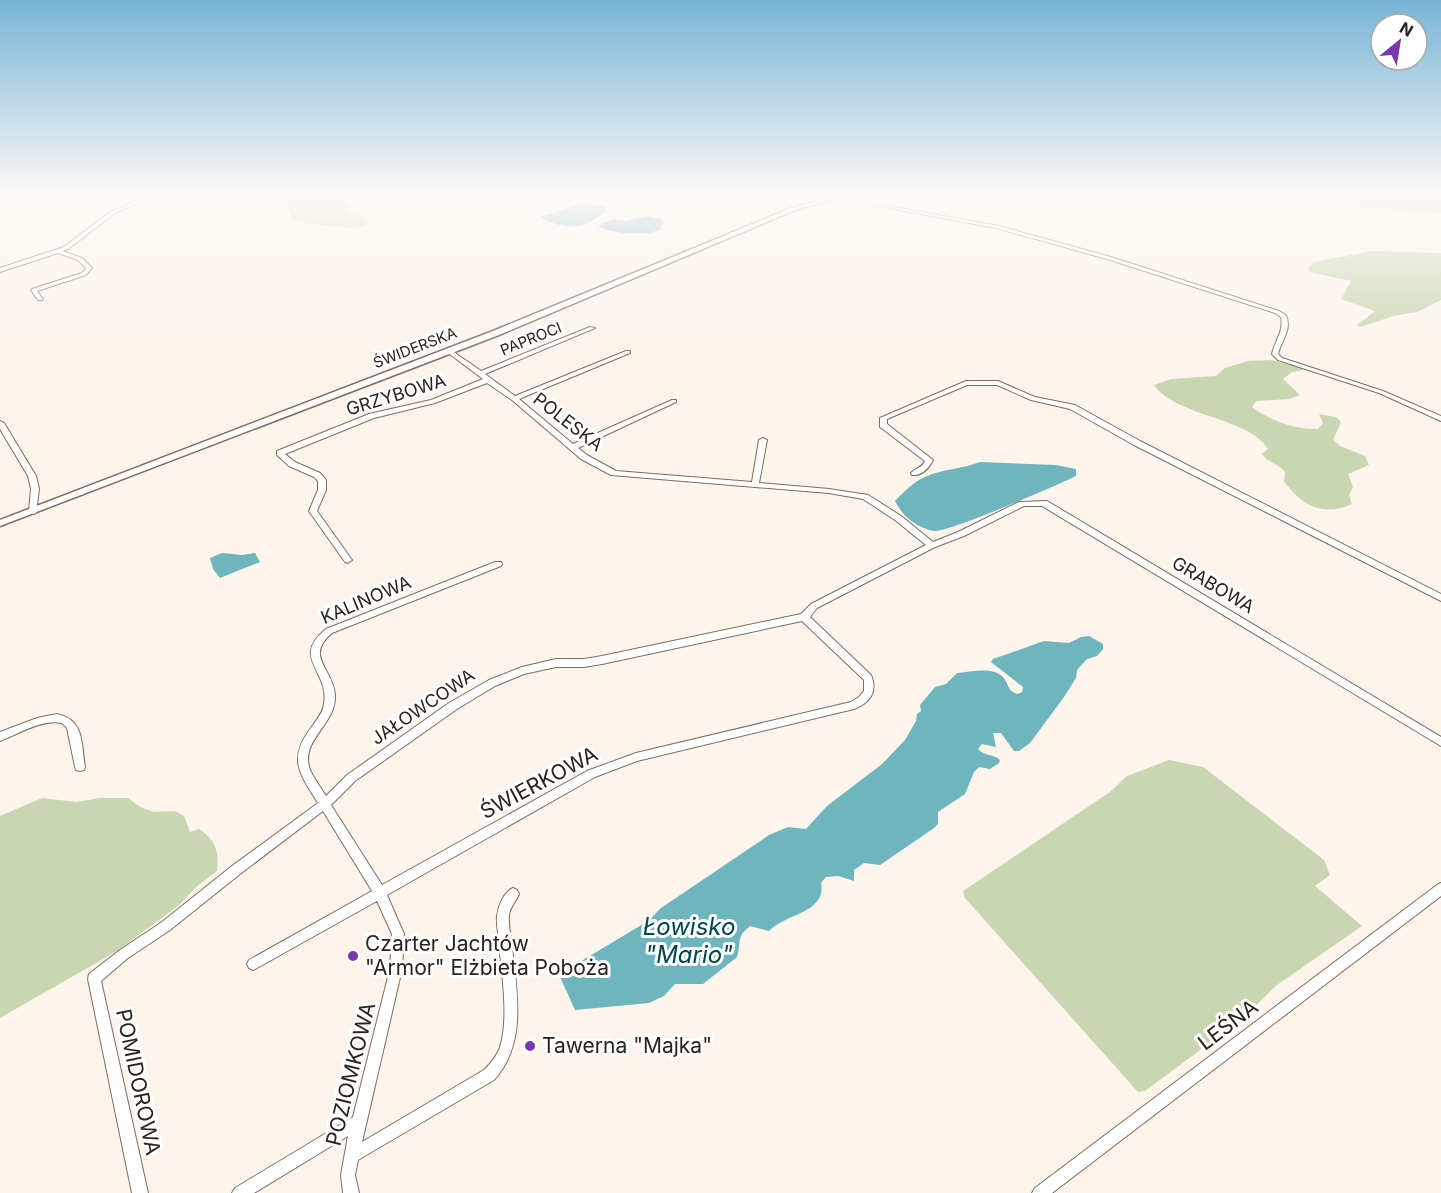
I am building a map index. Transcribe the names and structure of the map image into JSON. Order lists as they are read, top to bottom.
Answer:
{
  "streets": {
    "street": [
      "PAPROCI",
      "ŚWIDERSKA",
      "GRZYBOWA",
      "POLESKA",
      "GRABOWA",
      "KALINOWA",
      "JAŁOWCOWA",
      "ŚWIERKOWA",
      "LEŚNA",
      "POZIOMKOWA",
      "POMIDOROWA"
    ]
  },
  "crossings": [
    ["PAPROCI", "POLESKA"],
    ["ŚWIDERSKA", "POLESKA"],
    ["GRZYBOWA", "POLESKA"],
    ["POLESKA", "JAŁOWCOWA"],
    ["GRABOWA", "JAŁOWCOWA"],
    ["KALINOWA", "JAŁOWCOWA"],
    ["KALINOWA", "POZIOMKOWA"],
    ["JAŁOWCOWA", "ŚWIERKOWA"],
    ["JAŁOWCOWA", "POZIOMKOWA"],
    ["JAŁOWCOWA", "POMIDOROWA"],
    ["ŚWIERKOWA", "POZIOMKOWA"]
  ],
  "water": ["Łowisko \"Mario\""],
  "places": ["Czarter Jachtów \"Armor\" Elżbieta Poboża", "Tawerna \"Majka\""],
  "north": "top right"
}
